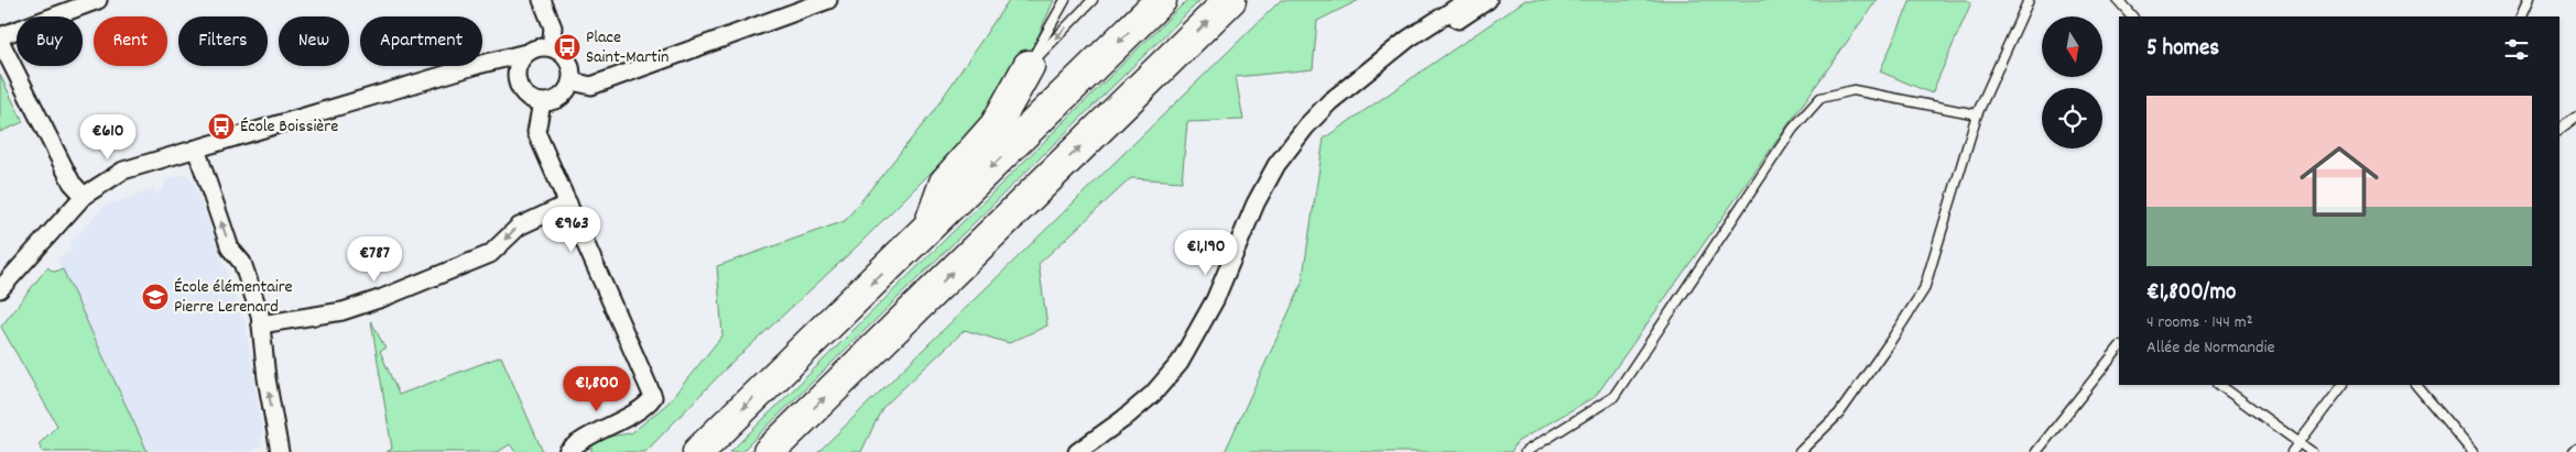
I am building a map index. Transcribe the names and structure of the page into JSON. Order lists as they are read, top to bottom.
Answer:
{
  "places": {
    "bus stop": ["Place Saint-Martin", "École Boissière"],
    "school or university": ["École élémentaire Pierre Lerenard"]
  },
  "north": "bottom",
  "page": {
    "chip": [
      "Buy",
      "Rent",
      "Filters",
      "New",
      "Apartment"
    ],
    "heading": "5 homes",
    "list": [
      {
        "name": "€1,800/mo",
        "note": "4 rooms · 144 m² · Allée de Normandie"
      }
    ],
    "price": [
      "€610",
      "€963",
      "€1,190",
      "€787",
      "€1,800"
    ]
  }
}
